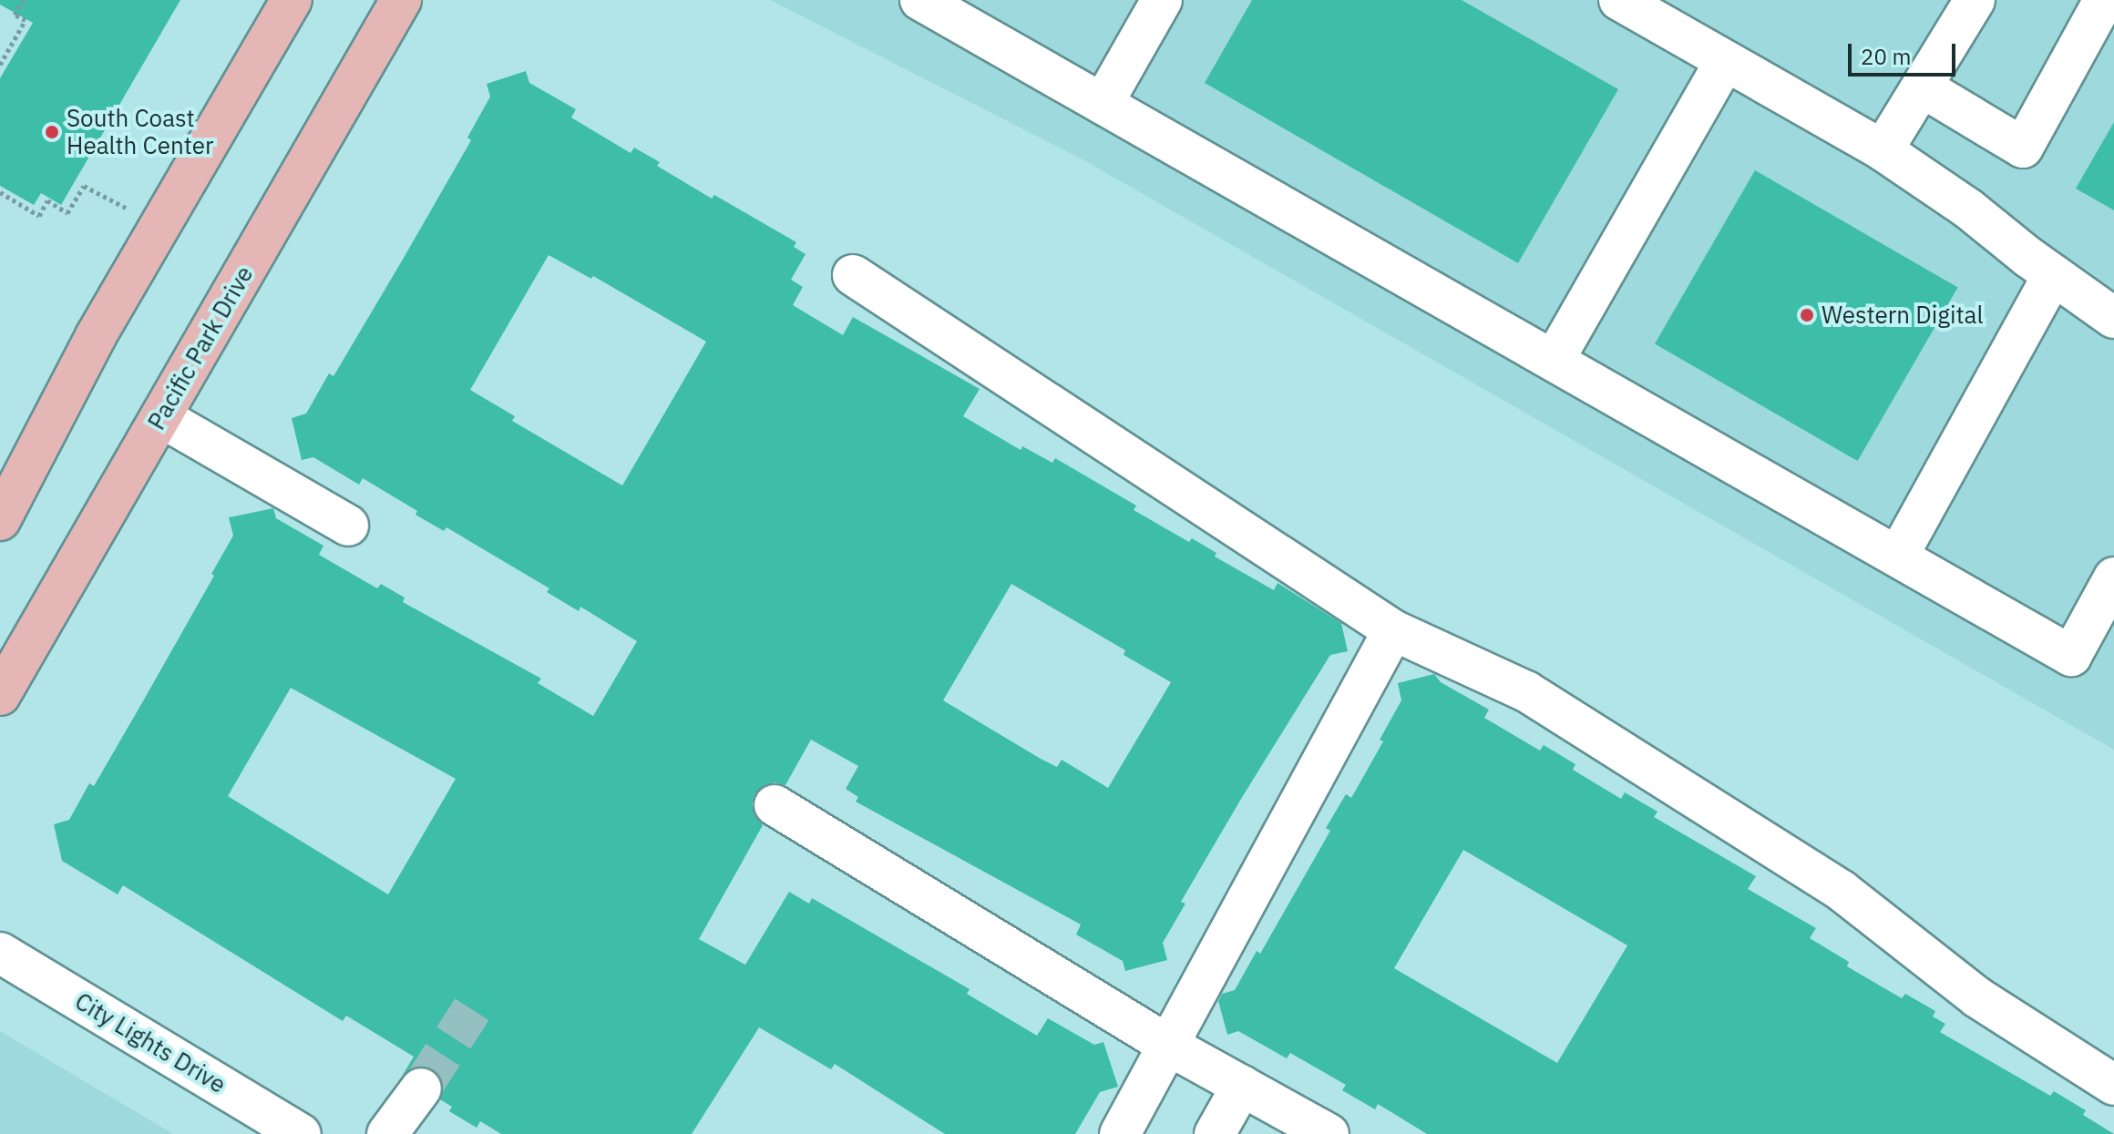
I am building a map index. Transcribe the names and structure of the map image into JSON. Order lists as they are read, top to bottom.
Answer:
{
  "streets": {
    "main road": ["Pacific Park Drive"],
    "street": ["City Lights Drive"]
  },
  "places": ["South Coast Health Center", "Western Digital"],
  "scale_bar": "20 m"
}
